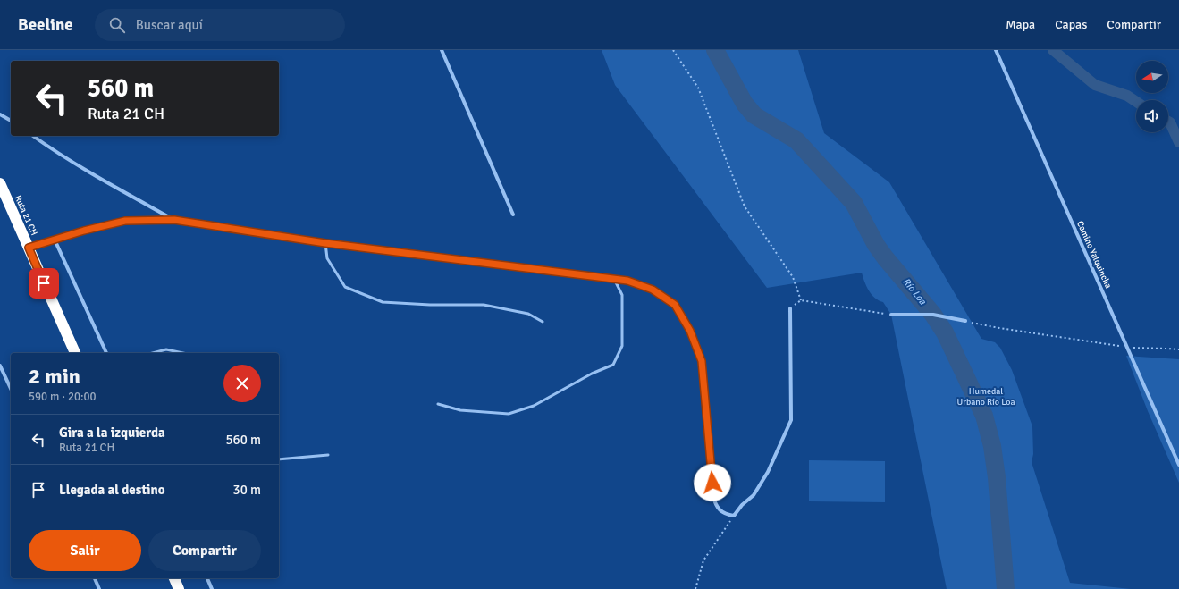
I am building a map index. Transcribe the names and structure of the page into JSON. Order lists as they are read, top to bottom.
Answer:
{
  "streets": {
    "highway": ["Ruta 21 CH"],
    "street": ["Camino Yalquincha"]
  },
  "water": ["Río Loa"],
  "parks": ["Humedal Urbano Río Loa"],
  "north": "left",
  "page": {
    "header": "Beeline",
    "search": "Buscar aquí",
    "nav": ["Mapa", "Capas", "Compartir"],
    "turn": ["560 m", "Ruta 21 CH"],
    "heading": ["2 min", "590 m · 20:00"],
    "list": [
      {
        "name": "Gira a la izquierda",
        "note": "Ruta 21 CH",
        "value": "560 m"
      },
      {
        "name": "Llegada al destino",
        "value": "30 m"
      }
    ],
    "buttons": ["Salir", "Compartir"]
  }
}
